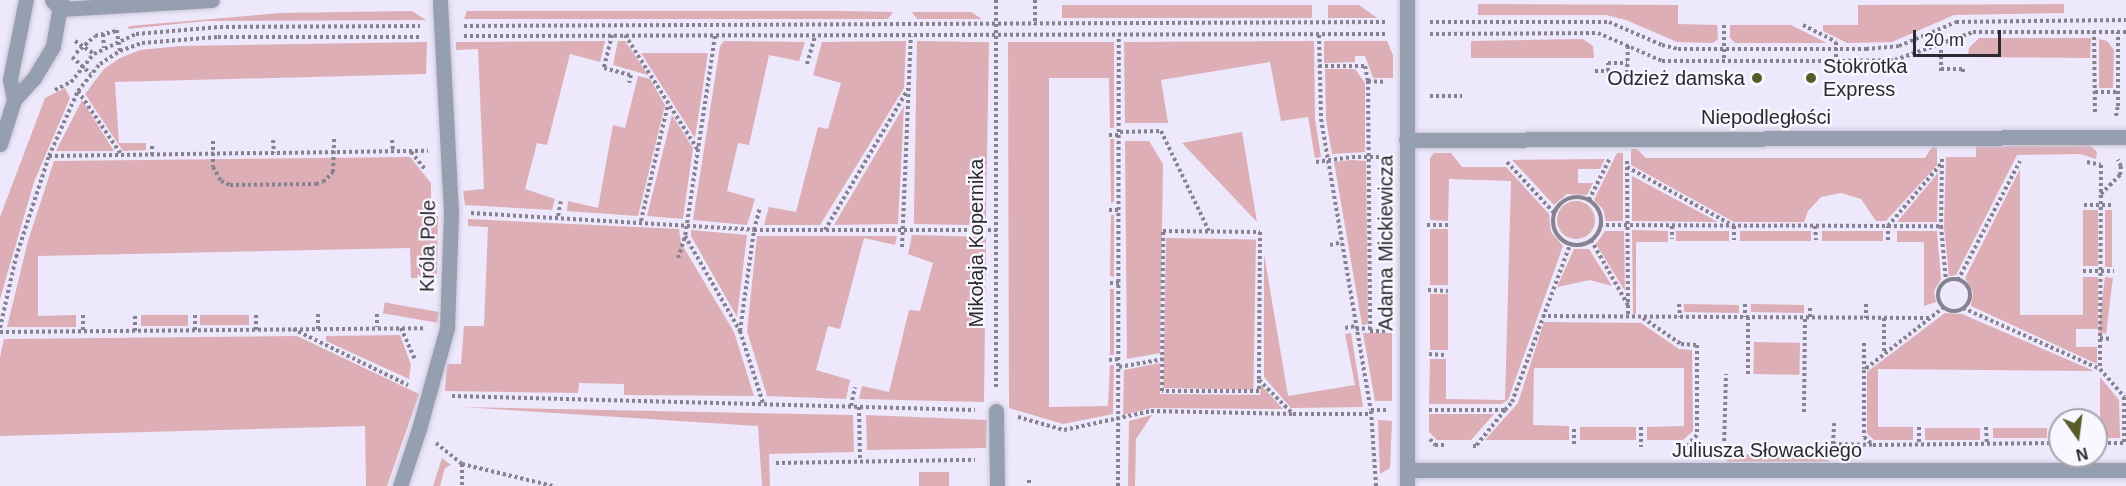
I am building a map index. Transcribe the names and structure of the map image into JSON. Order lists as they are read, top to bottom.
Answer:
{
  "streets": {
    "street": [
      "Niepodległości",
      "Adama Mickiewicza",
      "Króla Pole",
      "Juliusza Słowackiego"
    ],
    "path": ["Mikołaja Kopernika"]
  },
  "crossings": [
    ["Niepodległości", "Adama Mickiewicza"],
    ["Adama Mickiewicza", "Juliusza Słowackiego"]
  ],
  "places": ["Odzież damska", "Stokrotka Express"],
  "scale_bar": "20 m",
  "north": "bottom"
}
